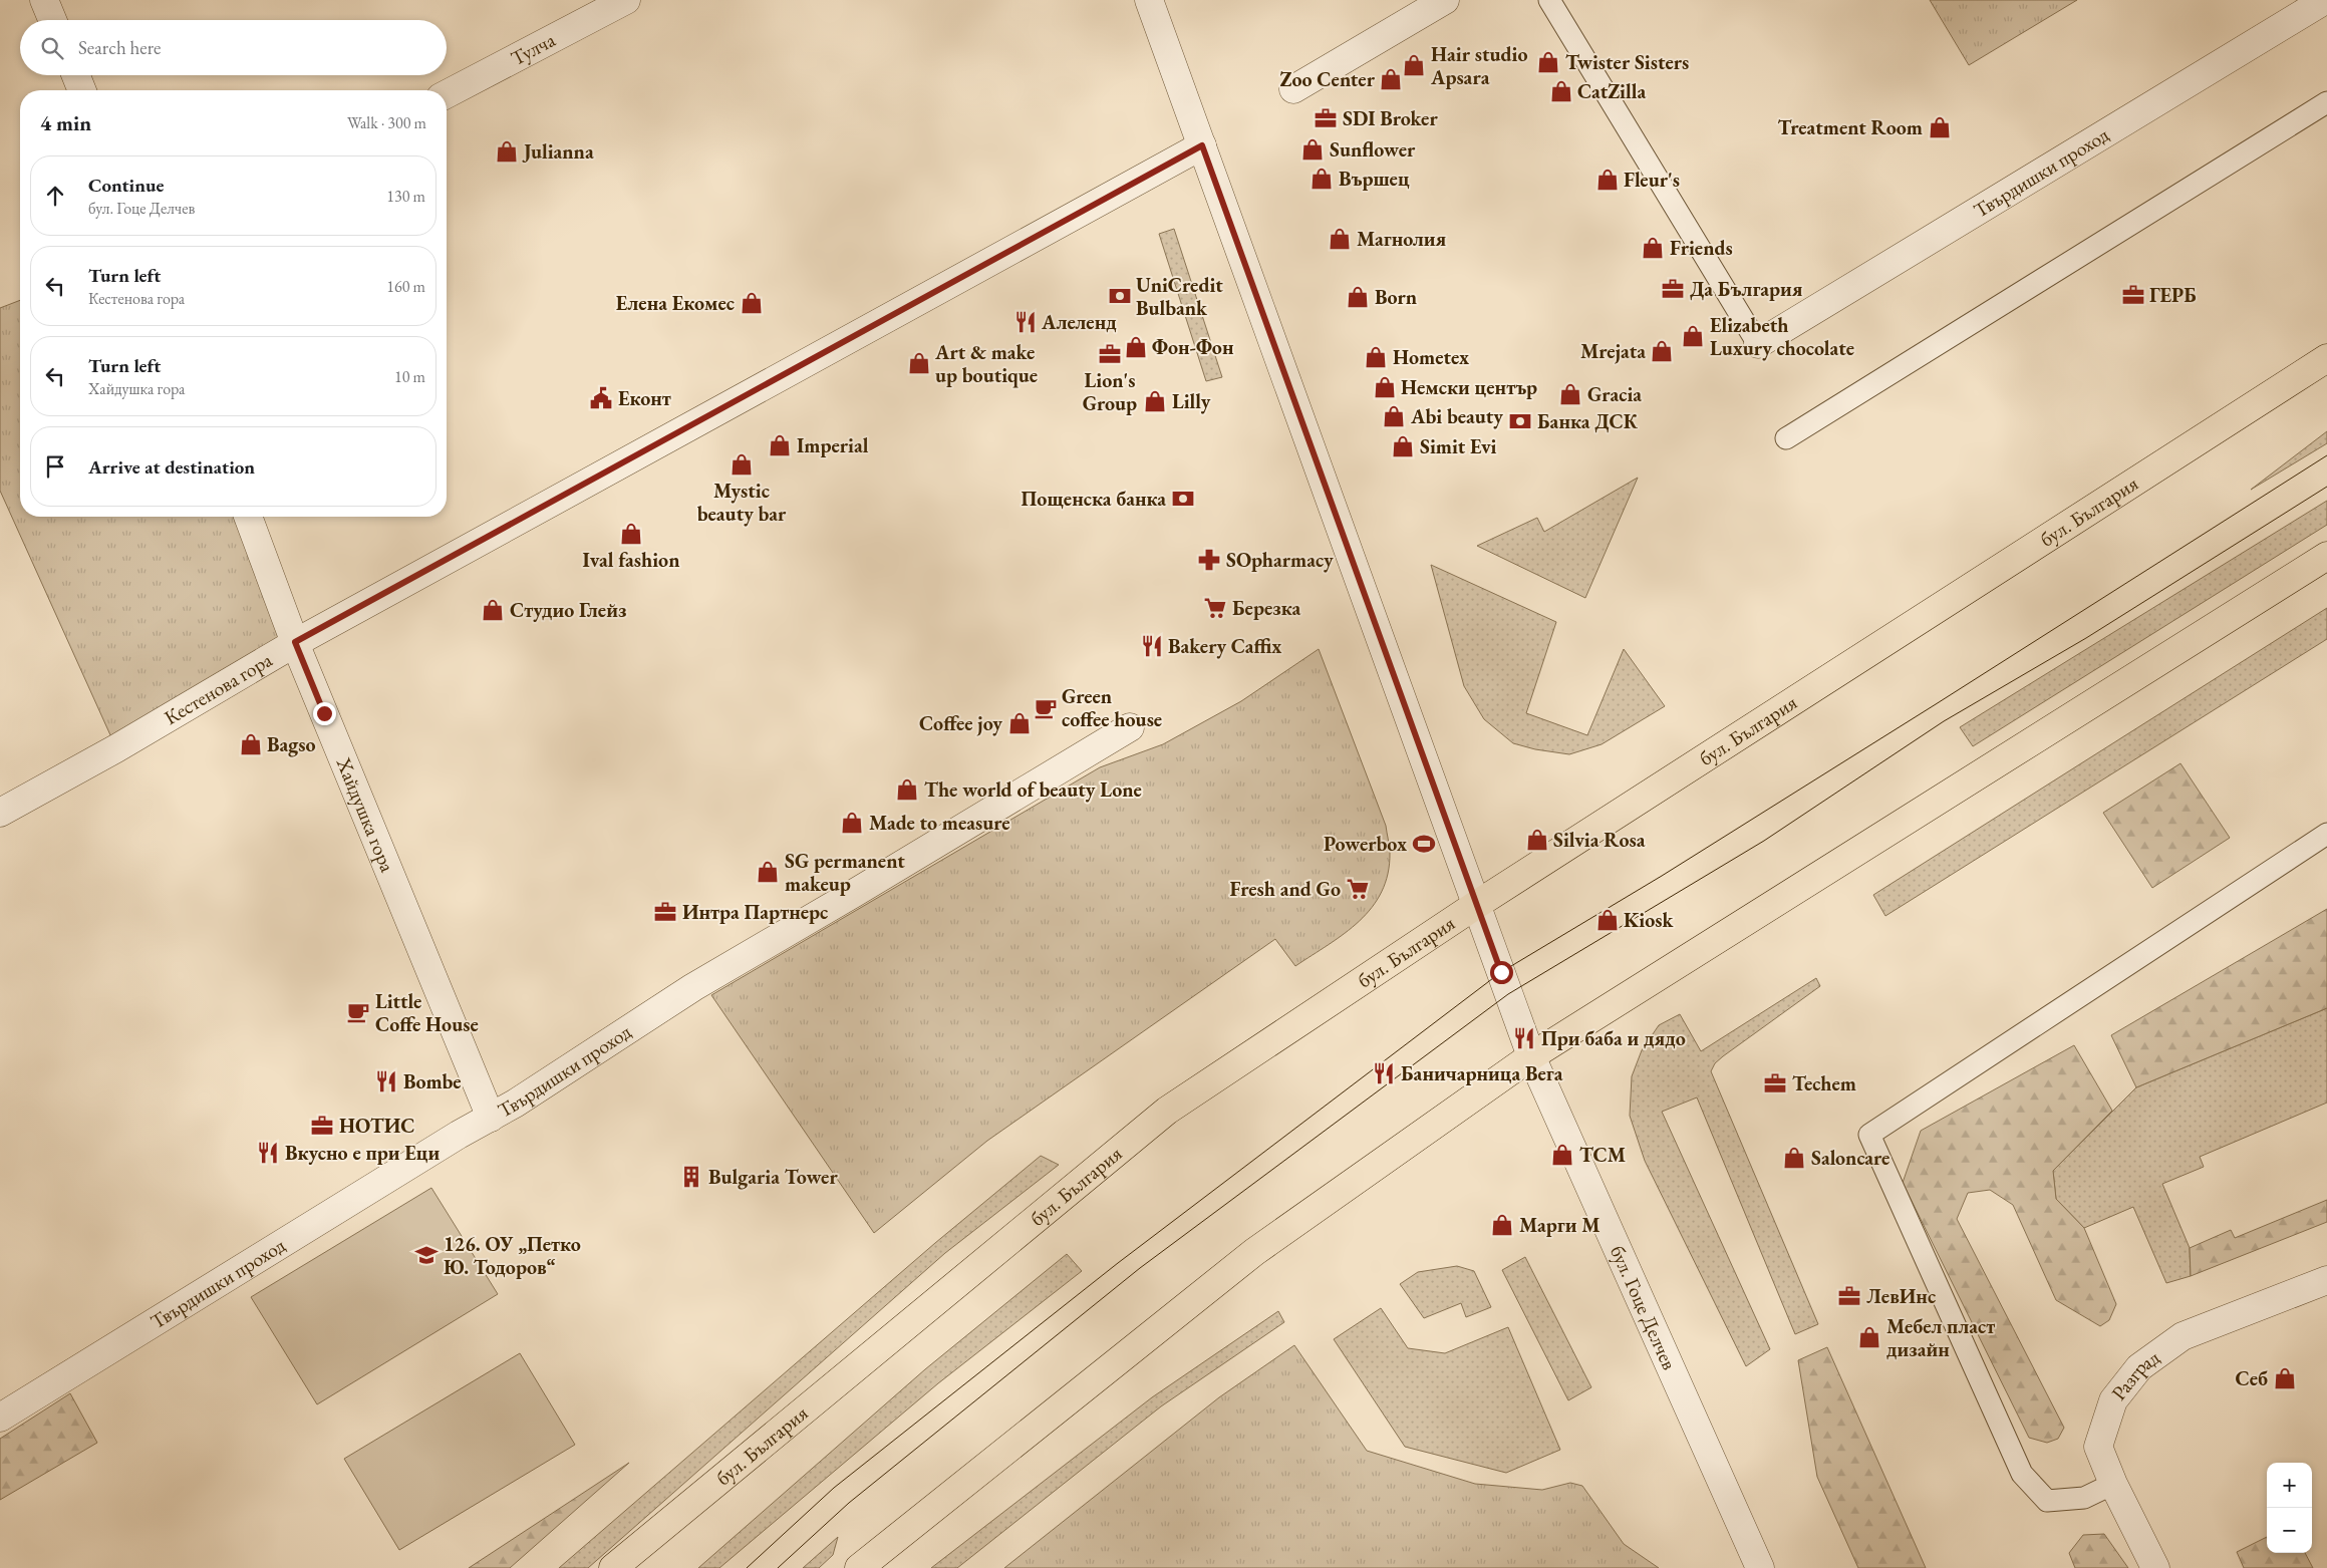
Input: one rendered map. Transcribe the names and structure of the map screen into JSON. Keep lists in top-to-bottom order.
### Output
{
  "streets": {
    "main road": ["бул. България"],
    "street": [
      "Тулча",
      "Твърдишки проход",
      "Кестенова гора",
      "Хайдушка гора",
      "бул. Гоце Делчев",
      "Разград"
    ]
  },
  "crossings": [
    ["Твърдишки проход", "Хайдушка гора"],
    ["бул. България", "бул. Гоце Делчев"],
    ["Кестенова гора", "Хайдушка гора"],
    ["Кестенова гора", "бул. Гоце Делчев"]
  ],
  "places": {
    "shop": [
      "Twister Sisters",
      "Hair studio Apsara",
      "Zoo Center",
      "CatZilla",
      "Treatment Room",
      "Sunflower",
      "Julianna",
      "Вършец",
      "Fleur's",
      "Магнолия",
      "Friends",
      "Born",
      "Елена Екомес",
      "Elizabeth Luxury chocolate",
      "Фон-Фон",
      "Mrejata",
      "Hometex",
      "Art & make up boutique",
      "Немски център",
      "Gracia",
      "Lilly",
      "Abi beauty",
      "Imperial",
      "Simit Evi",
      "Mystic beauty bar",
      "Ival fashion",
      "Студио Глейз",
      "Coffee joy",
      "Bagso",
      "The world of beauty Lone",
      "Made to measure",
      "Silvia Rosa",
      "SG permanent makeup",
      "Kiosk",
      "TCM",
      "Saloncare",
      "Марги М",
      "Мебел пласт дизайн",
      "Себ"
    ],
    "office": [
      "SDI Broker",
      "Да България",
      "ГЕРБ",
      "Lion's Group",
      "Интра Партнерс",
      "Techem",
      "НОТИС",
      "ЛевИнс"
    ],
    "bank": ["UniCredit Bulbank", "Банка ДСК", "Пощенска банка"],
    "restaurant": [
      "Алеленд",
      "Bakery Caffix",
      "При баба и дядо",
      "Баничарница Вега",
      "Bombe",
      "Вкусно е при Еци"
    ],
    "public building": ["Еконт"],
    "pharmacy": ["SOpharmacy"],
    "supermarket": ["Березка", "Fresh and Go"],
    "cafe": ["Green coffee house", "Little Coffe House"],
    "sports": ["Powerbox"],
    "building": ["Bulgaria Tower"],
    "school or university": ["126. ОУ „Петко Ю. Тодоров“"]
  },
  "page": {
    "search": "Search here",
    "heading": ["4 min", "Walk · 300 m"],
    "list": [
      ["Continue", "бул. Гоце Делчев", "130 m"],
      ["Turn left", "Кестенова гора", "160 m"],
      ["Turn left", "Хайдушка гора", "10 m"],
      "Arrive at destination"
    ],
    "map_buttons": ["+", "−"]
  }
}
